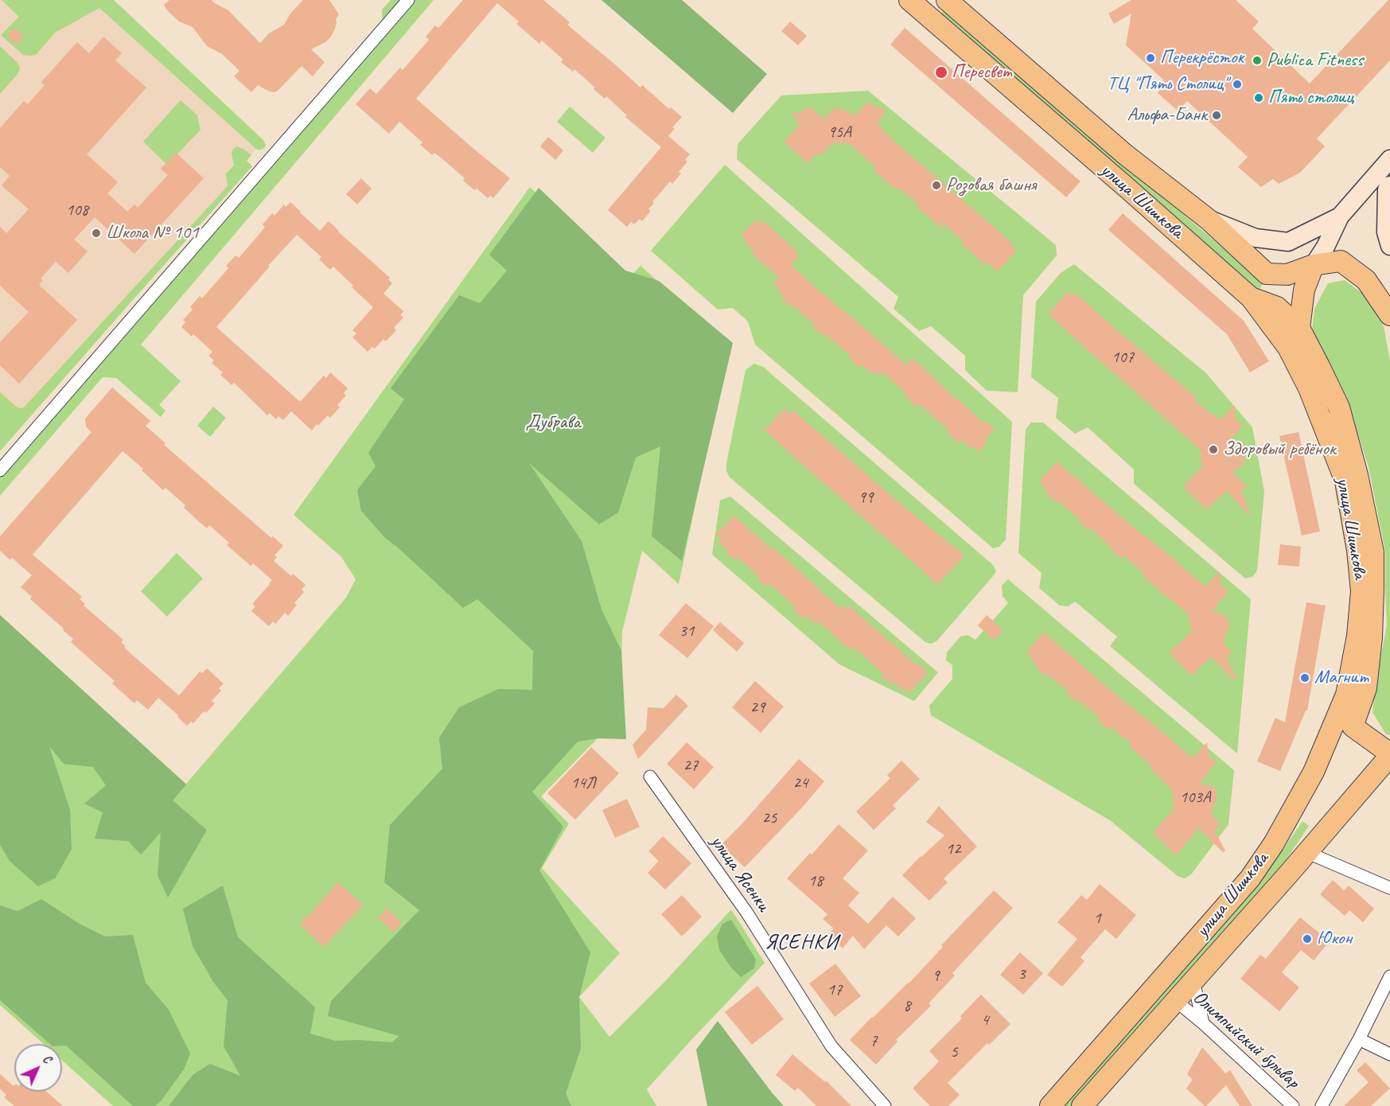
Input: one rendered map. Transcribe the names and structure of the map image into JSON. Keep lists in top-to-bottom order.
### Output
{
  "streets": {
    "main road": ["улица Шишкова"],
    "street": ["улица Ясенки", "Олимпийский бульвар"]
  },
  "crossings": [
    ["улица Шишкова", "Олимпийский бульвар"]
  ],
  "districts": ["ЯСЕНКИ"],
  "parks": ["Дубрава"],
  "places": [
    "Перекрёсток",
    "Publica Fitness",
    "Пересвет",
    "ТЦ \"Пять Столиц\"",
    "Пять столиц",
    "Альфа-Банк",
    "Розовая башня",
    "Школа № 101",
    "Здоровый ребёнок",
    "Магнит",
    "Юкон"
  ],
  "house_numbers": [
    "95А",
    "108",
    "107",
    "99",
    "31",
    "29",
    "27",
    "14Л",
    "24",
    "103А",
    "25",
    "12",
    "18",
    "1",
    "3",
    "9",
    "17",
    "8",
    "4",
    "7",
    "5"
  ],
  "north": "top right"
}
